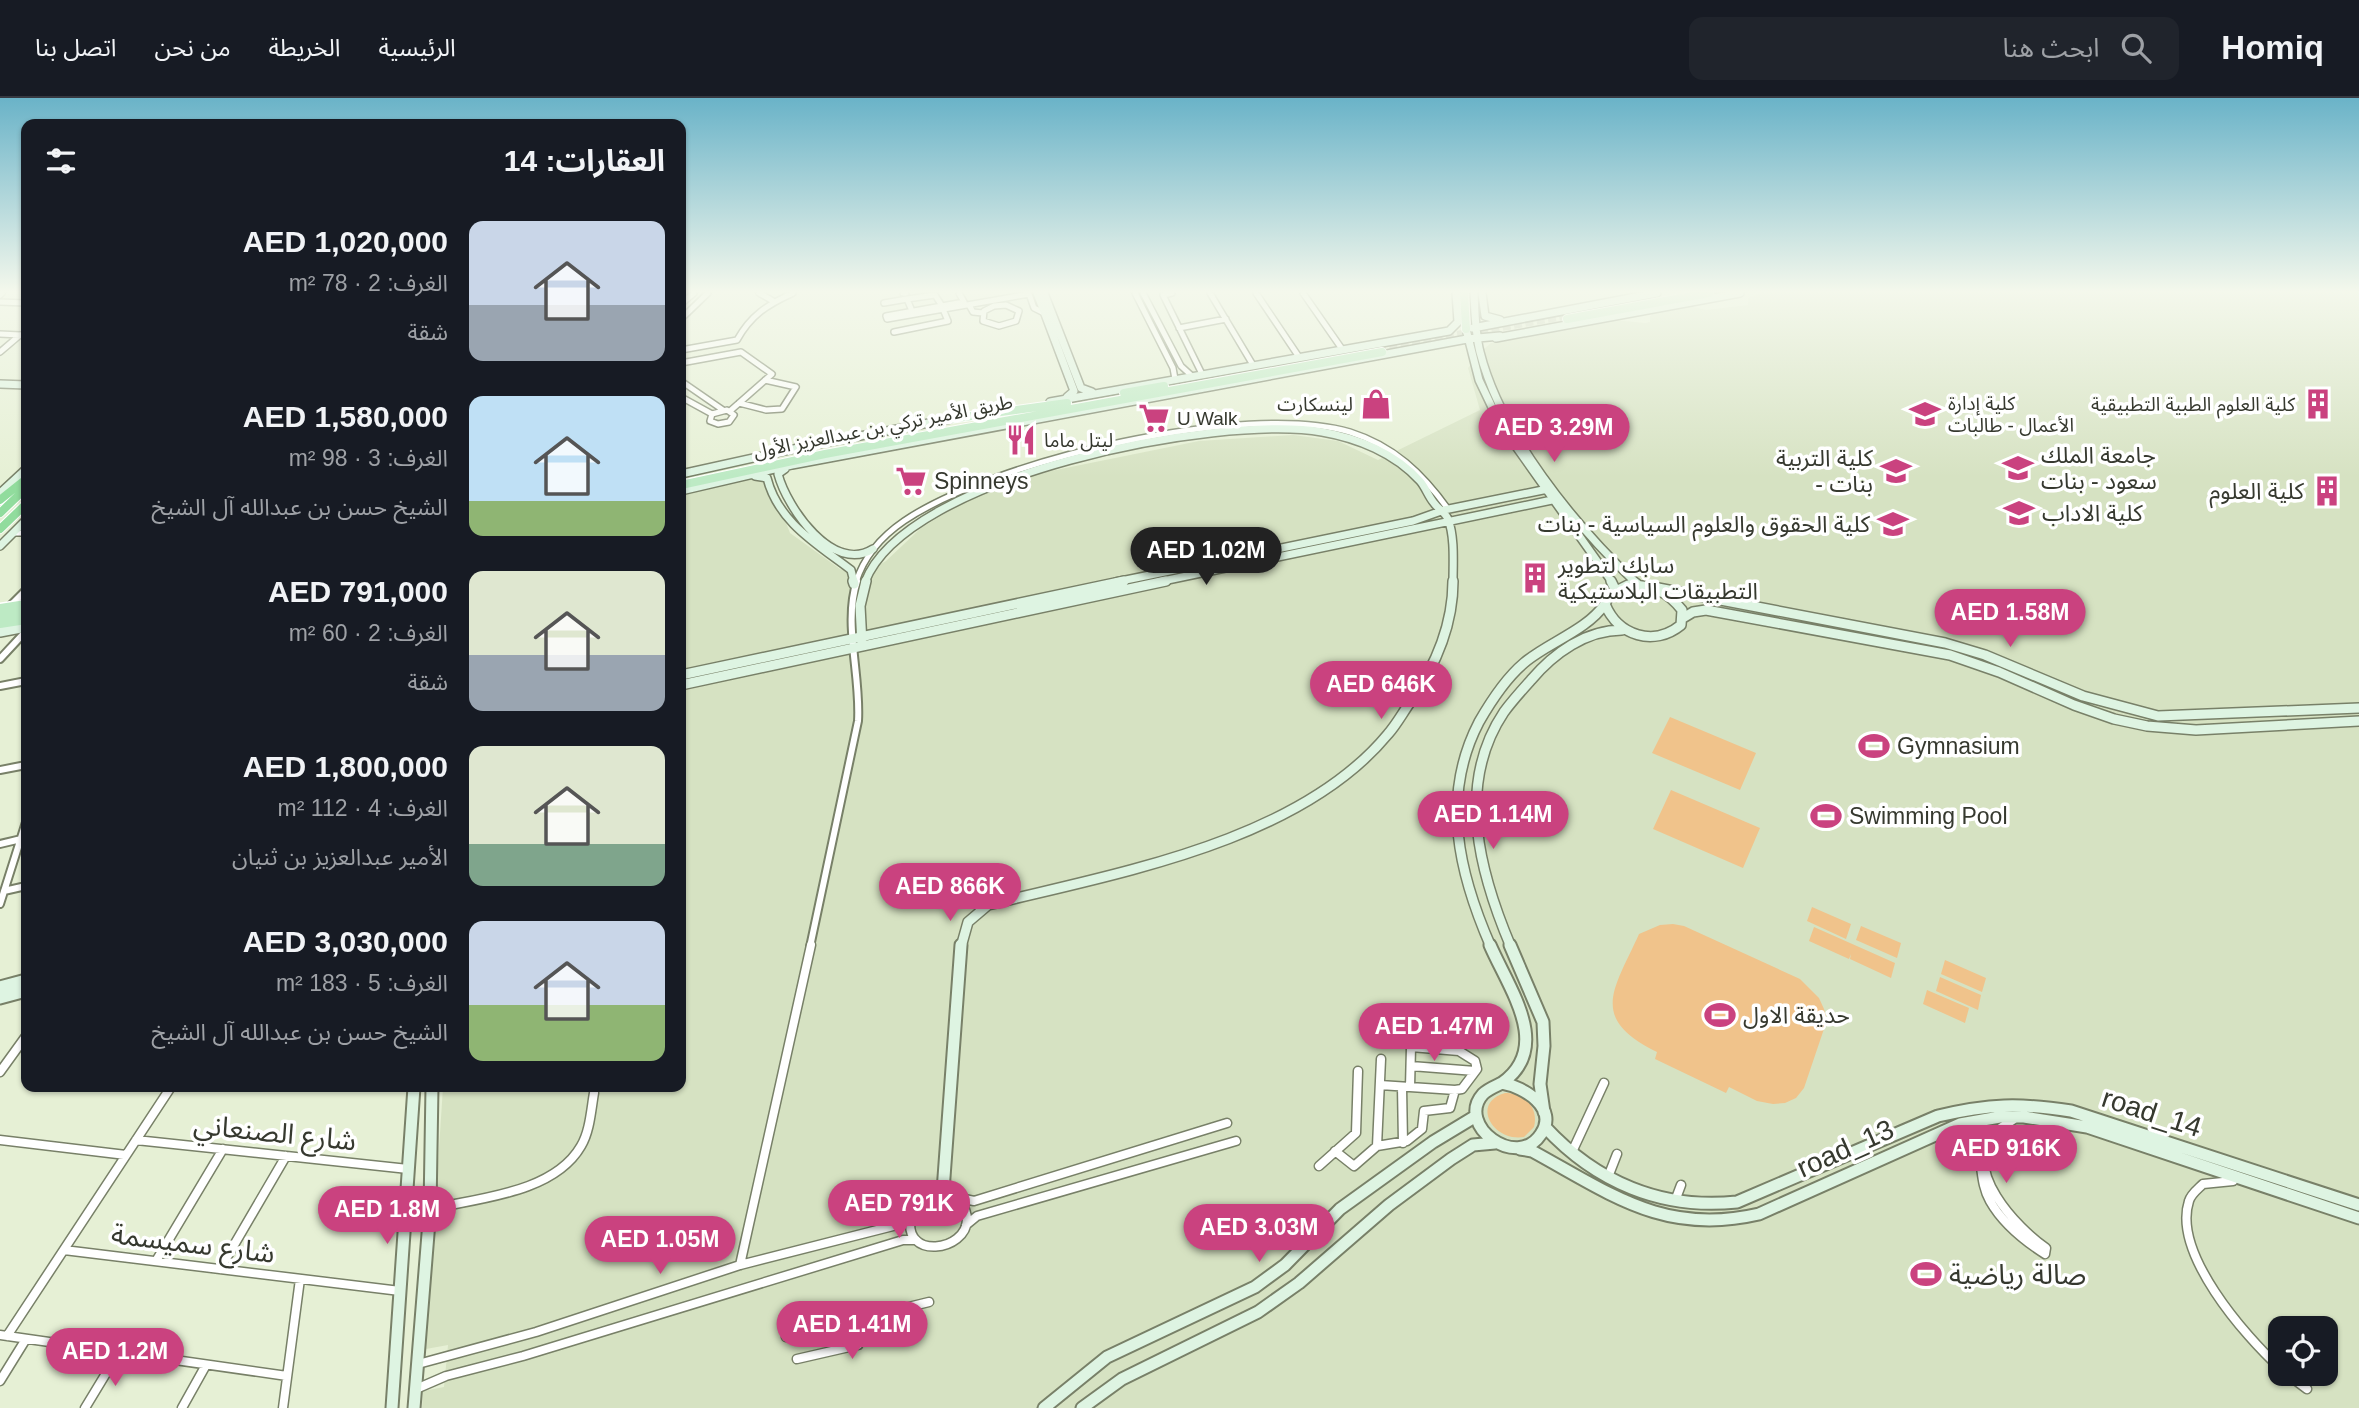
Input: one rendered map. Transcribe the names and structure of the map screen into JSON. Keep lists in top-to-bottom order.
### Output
{
  "streets": {
    "main road": ["طريق الأمير تركي بن عبدالعزيز الأول", "road_14", "road_13"],
    "street": ["شارع الصنعاني", "شارع سميسمة"]
  },
  "crossings": [
    ["road_14", "road_13"]
  ],
  "places": {
    "shop": ["لينسكارت"],
    "building": ["كلية العلوم الطبية التطبيقية", "كلية العلوم", "سابك لتطوير التطبيقات البلاستيكية"],
    "school or university": [
      "كلية إدارة الأعمال - طالبات",
      "جامعة الملك سعود - بنات",
      "كلية التربية - بنات",
      "كلية الاداب",
      "كلية الحقوق والعلوم السياسية - بنات"
    ],
    "supermarket": ["U Walk", "Spinneys"],
    "restaurant": ["ليتل ماما"],
    "sports": [
      "Gymnasium",
      "Swimming Pool",
      "حديقة الاول",
      "صالة رياضية"
    ]
  },
  "page": {
    "header": "Homiq",
    "search": "ابحث هنا",
    "nav": [
      "الرئيسية",
      "الخريطة",
      "من نحن",
      "اتصل بنا"
    ],
    "heading": "العقارات: 14",
    "list": [
      {
        "name": "AED 1,020,000",
        "note": "الغرف: 2 · 78 m² · شقة"
      },
      {
        "name": "AED 1,580,000",
        "note": "الغرف: 3 · 98 m² · الشيخ حسن بن عبدالله آل الشيخ"
      },
      {
        "name": "AED 791,000",
        "note": "الغرف: 2 · 60 m² · شقة"
      },
      {
        "name": "AED 1,800,000",
        "note": "الغرف: 4 · 112 m² · الأمير عبدالعزيز بن ثنيان"
      },
      {
        "name": "AED 3,030,000",
        "note": "الغرف: 5 · 183 m² · الشيخ حسن بن عبدالله آل الشيخ"
      }
    ],
    "price": [
      "AED 3.29M",
      "AED 1.02M",
      "AED 1.58M",
      "AED 646K",
      "AED 1.14M",
      "AED 866K",
      "AED 1.47M",
      "AED 916K",
      "AED 791K",
      "AED 1.8M",
      "AED 3.03M",
      "AED 1.05M",
      "AED 1.41M",
      "AED 1.2M"
    ]
  }
}
